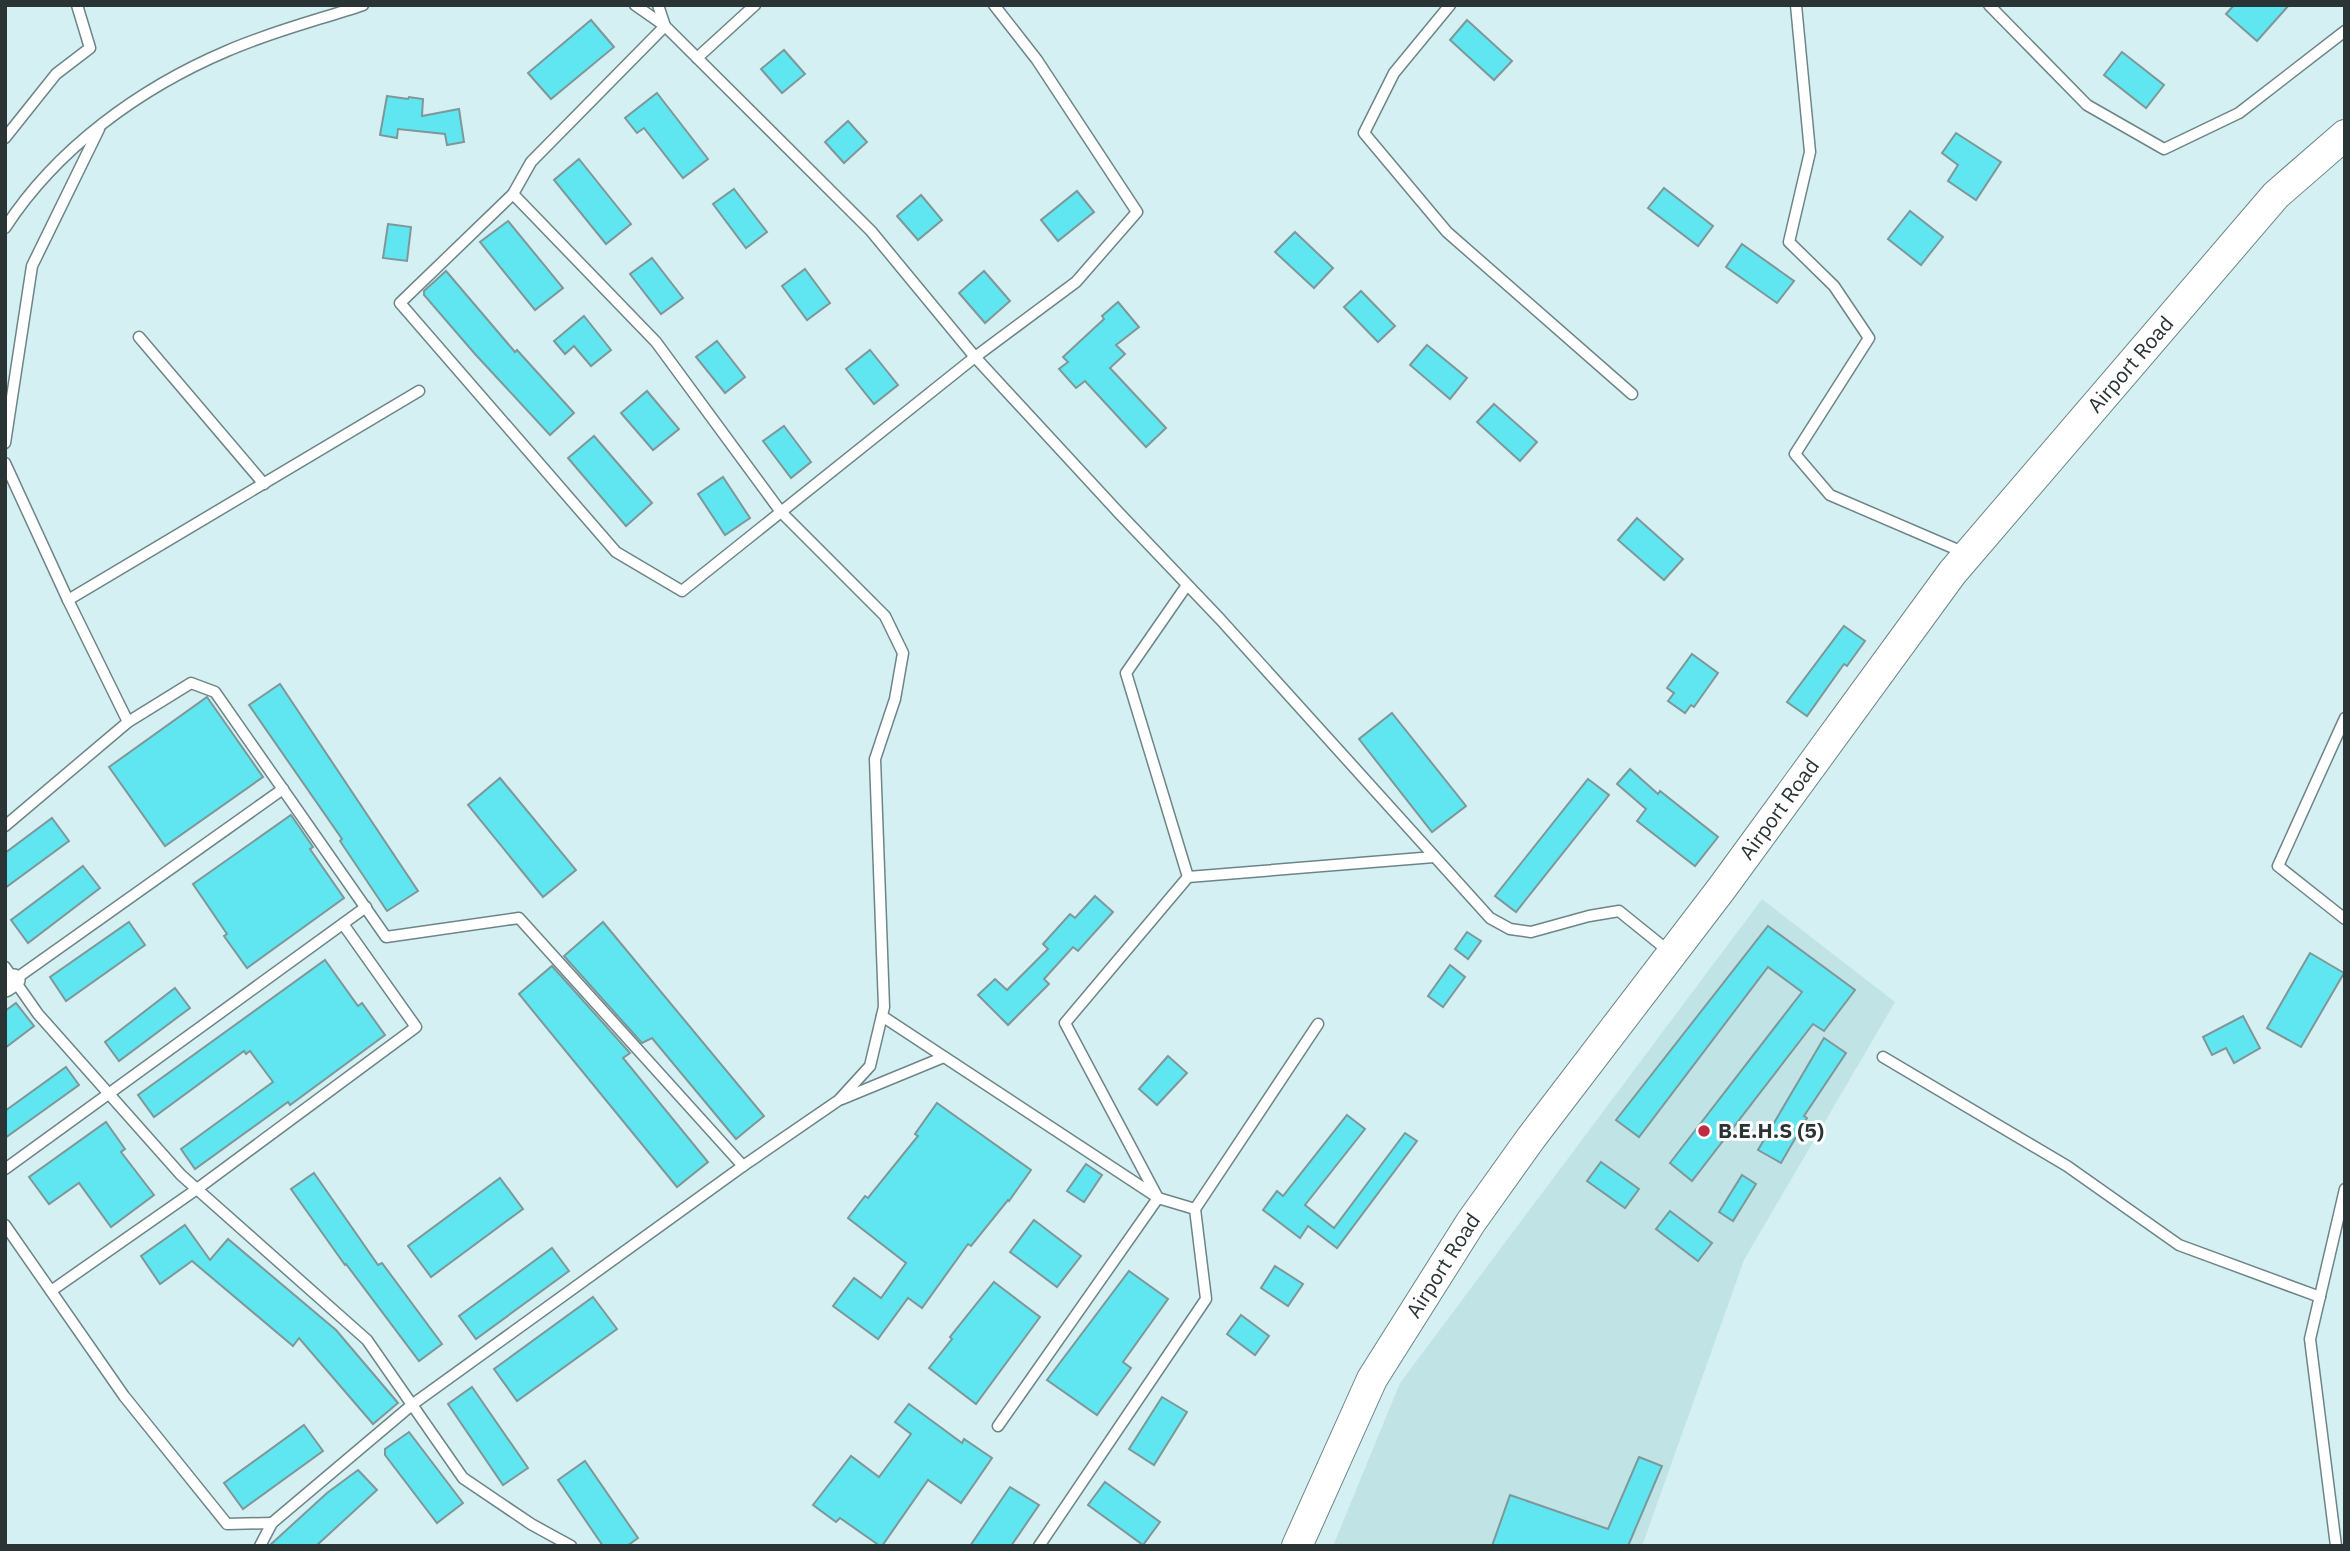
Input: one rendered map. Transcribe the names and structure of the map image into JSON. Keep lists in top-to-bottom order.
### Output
{
  "streets": {
    "main road": ["Airport Road"]
  },
  "places": ["B.E.H.S (5)"]
}
